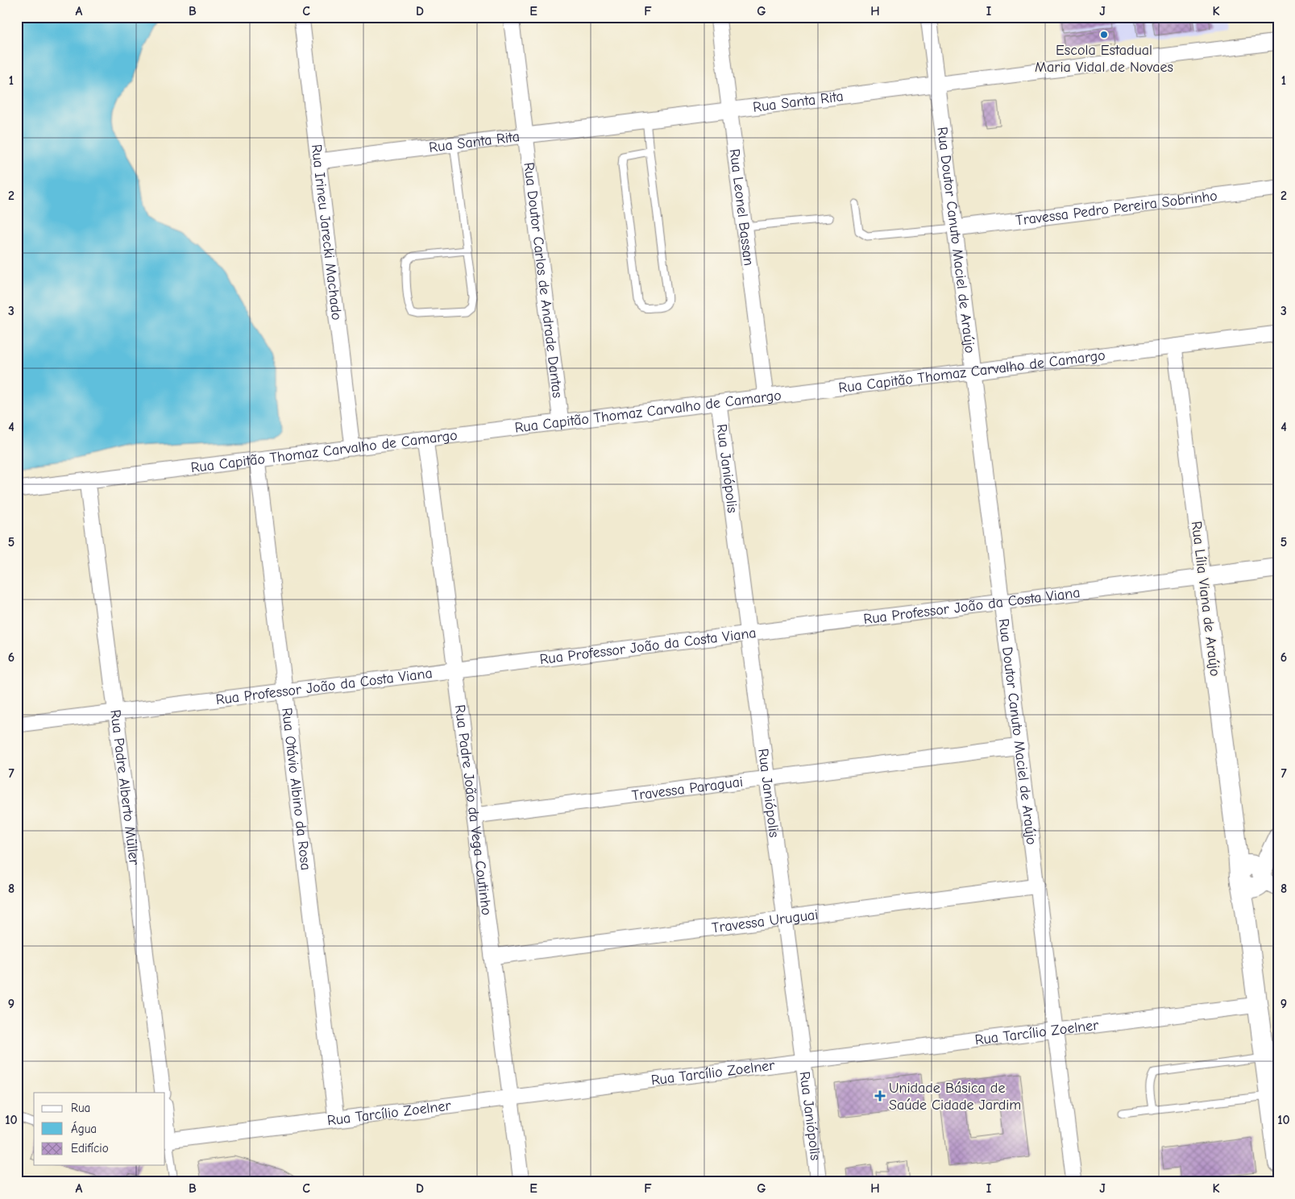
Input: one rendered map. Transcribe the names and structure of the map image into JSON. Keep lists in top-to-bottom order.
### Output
{
  "streets": {
    "street": [
      "Rua Santa Rita",
      "Rua Leonel Bassan",
      "Travessa Pedro Pereira Sobrinho",
      "Rua Irineu Jarecki Machado",
      "Rua Doutor Canuto Maciel de Araújo",
      "Rua Doutor Carlos de Andrade Dantas",
      "Rua Capitão Thomaz Carvalho de Camargo",
      "Rua Janiópolis",
      "Rua Lília Viana de Araújo",
      "Rua Professor João da Costa Viana",
      "Rua Padre Alberto Müller",
      "Travessa Paraguai",
      "Rua Otávio Albino da Rosa",
      "Rua Padre João da Vega Coutinho",
      "Travessa Uruguai",
      "Rua Tarcílio Zoelner"
    ]
  },
  "crossings": [
    ["Rua Santa Rita", "Rua Leonel Bassan"],
    ["Rua Santa Rita", "Rua Irineu Jarecki Machado"],
    ["Rua Santa Rita", "Rua Doutor Canuto Maciel de Araújo"],
    ["Rua Santa Rita", "Rua Doutor Carlos de Andrade Dantas"],
    ["Rua Leonel Bassan", "Rua Capitão Thomaz Carvalho de Camargo"],
    ["Travessa Pedro Pereira Sobrinho", "Rua Doutor Canuto Maciel de Araújo"],
    ["Rua Irineu Jarecki Machado", "Rua Capitão Thomaz Carvalho de Camargo"],
    ["Rua Doutor Canuto Maciel de Araújo", "Rua Capitão Thomaz Carvalho de Camargo"],
    ["Rua Doutor Canuto Maciel de Araújo", "Rua Professor João da Costa Viana"],
    ["Rua Doutor Canuto Maciel de Araújo", "Travessa Paraguai"],
    ["Rua Doutor Canuto Maciel de Araújo", "Travessa Uruguai"],
    ["Rua Doutor Canuto Maciel de Araújo", "Rua Tarcílio Zoelner"],
    ["Rua Doutor Carlos de Andrade Dantas", "Rua Capitão Thomaz Carvalho de Camargo"],
    ["Rua Capitão Thomaz Carvalho de Camargo", "Rua Janiópolis"],
    ["Rua Capitão Thomaz Carvalho de Camargo", "Rua Lília Viana de Araújo"],
    ["Rua Capitão Thomaz Carvalho de Camargo", "Rua Padre Alberto Müller"],
    ["Rua Capitão Thomaz Carvalho de Camargo", "Rua Otávio Albino da Rosa"],
    ["Rua Capitão Thomaz Carvalho de Camargo", "Rua Padre João da Vega Coutinho"],
    ["Rua Janiópolis", "Rua Professor João da Costa Viana"],
    ["Rua Janiópolis", "Travessa Paraguai"],
    ["Rua Janiópolis", "Travessa Uruguai"],
    ["Rua Janiópolis", "Rua Tarcílio Zoelner"],
    ["Rua Lília Viana de Araújo", "Rua Professor João da Costa Viana"],
    ["Rua Lília Viana de Araújo", "Rua Tarcílio Zoelner"],
    ["Rua Professor João da Costa Viana", "Rua Padre Alberto Müller"],
    ["Rua Professor João da Costa Viana", "Rua Otávio Albino da Rosa"],
    ["Rua Professor João da Costa Viana", "Rua Padre João da Vega Coutinho"],
    ["Travessa Paraguai", "Rua Padre João da Vega Coutinho"],
    ["Rua Otávio Albino da Rosa", "Rua Tarcílio Zoelner"],
    ["Rua Padre João da Vega Coutinho", "Travessa Uruguai"],
    ["Rua Padre João da Vega Coutinho", "Rua Tarcílio Zoelner"]
  ],
  "places": {
    "other": ["Escola Estadual Maria Vidal de Novaes"],
    "health": ["Unidade Básica de Saúde Cidade Jardim"]
  },
  "legend": ["Rua", "Água", "Edifício"],
  "grid": {
    "columns": [
      "A",
      "B",
      "C",
      "D",
      "E",
      "F",
      "G",
      "H",
      "I",
      "J",
      "K"
    ],
    "rows": [
      "1",
      "2",
      "3",
      "4",
      "5",
      "6",
      "7",
      "8",
      "9",
      "10"
    ]
  }
}
